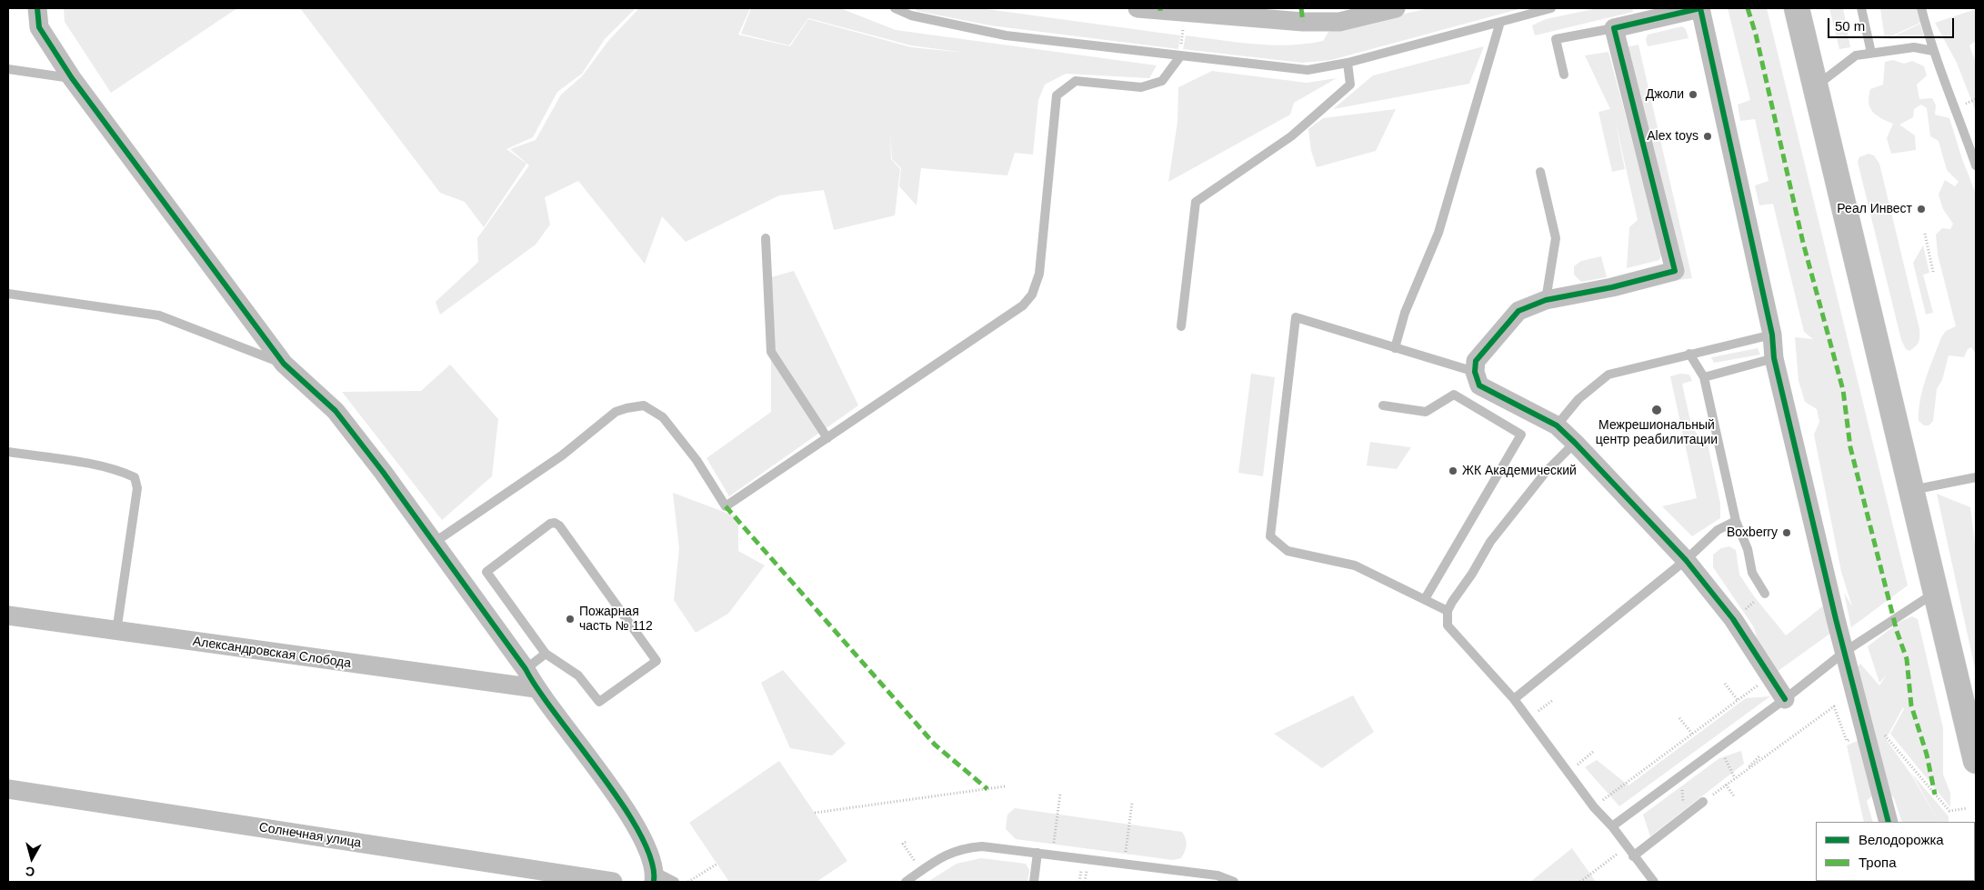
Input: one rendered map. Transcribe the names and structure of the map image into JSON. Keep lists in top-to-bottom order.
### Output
{
  "streets": {
    "street": ["Александровская Слобода", "Солнечная улица"]
  },
  "places": [
    "Джоли",
    "Alex toys",
    "Реал Инвест",
    "Межрешиональный центр реабилитации",
    "ЖК Академический",
    "Boxberry",
    "Пожарная часть № 112"
  ],
  "legend": ["Велодорожка", "Тропа"],
  "scale_bar": "50 m",
  "north": "bottom"
}
